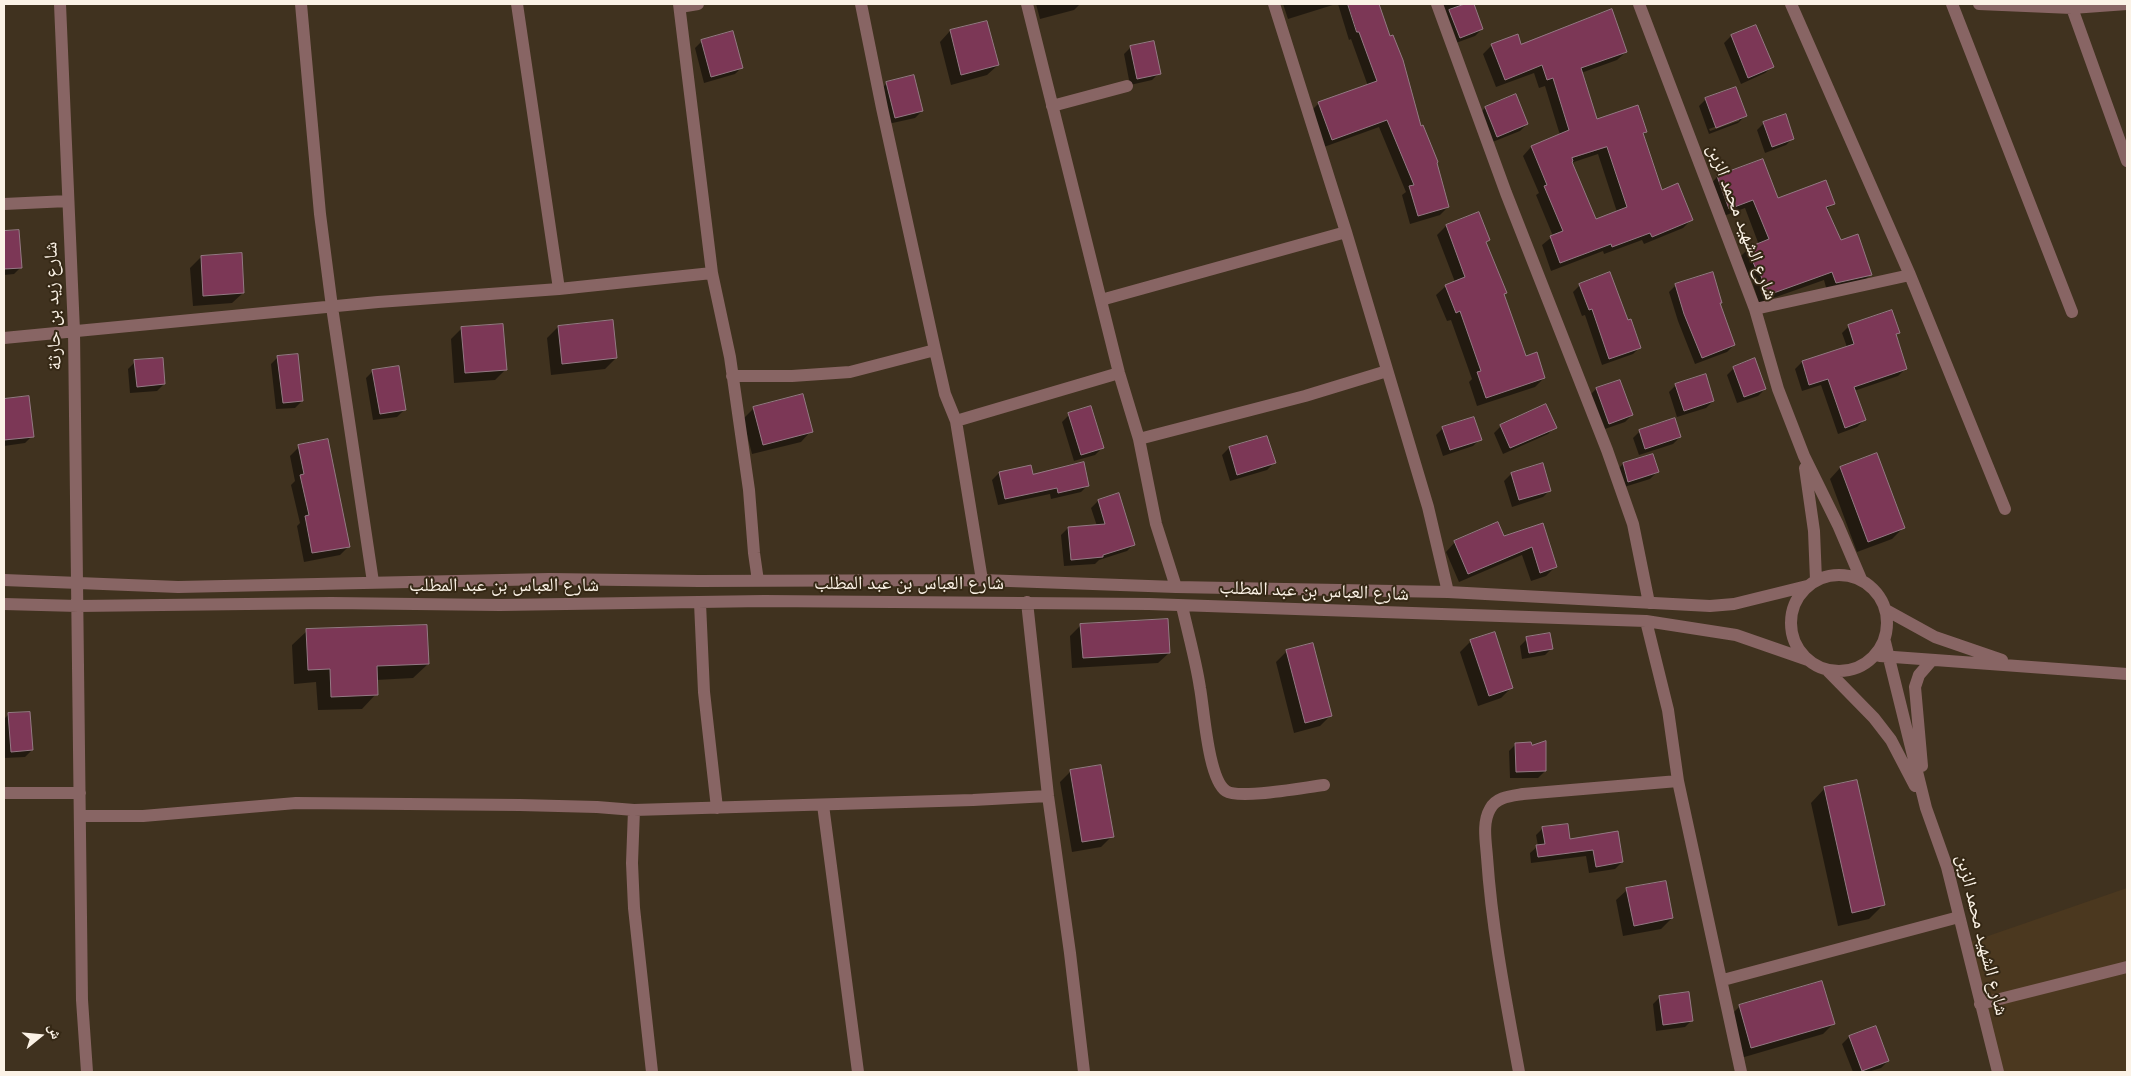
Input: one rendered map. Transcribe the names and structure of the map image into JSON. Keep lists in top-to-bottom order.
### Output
{
  "streets": {
    "street": ["شارع الشهيد محمد الزبن", "شارع زيد بن حارثة", "شارع العباس بن عبد المطلب"]
  },
  "crossings": [
    ["شارع الشهيد محمد الزبن", "شارع العباس بن عبد المطلب"],
    ["شارع زيد بن حارثة", "شارع العباس بن عبد المطلب"]
  ],
  "north": "right"
}
